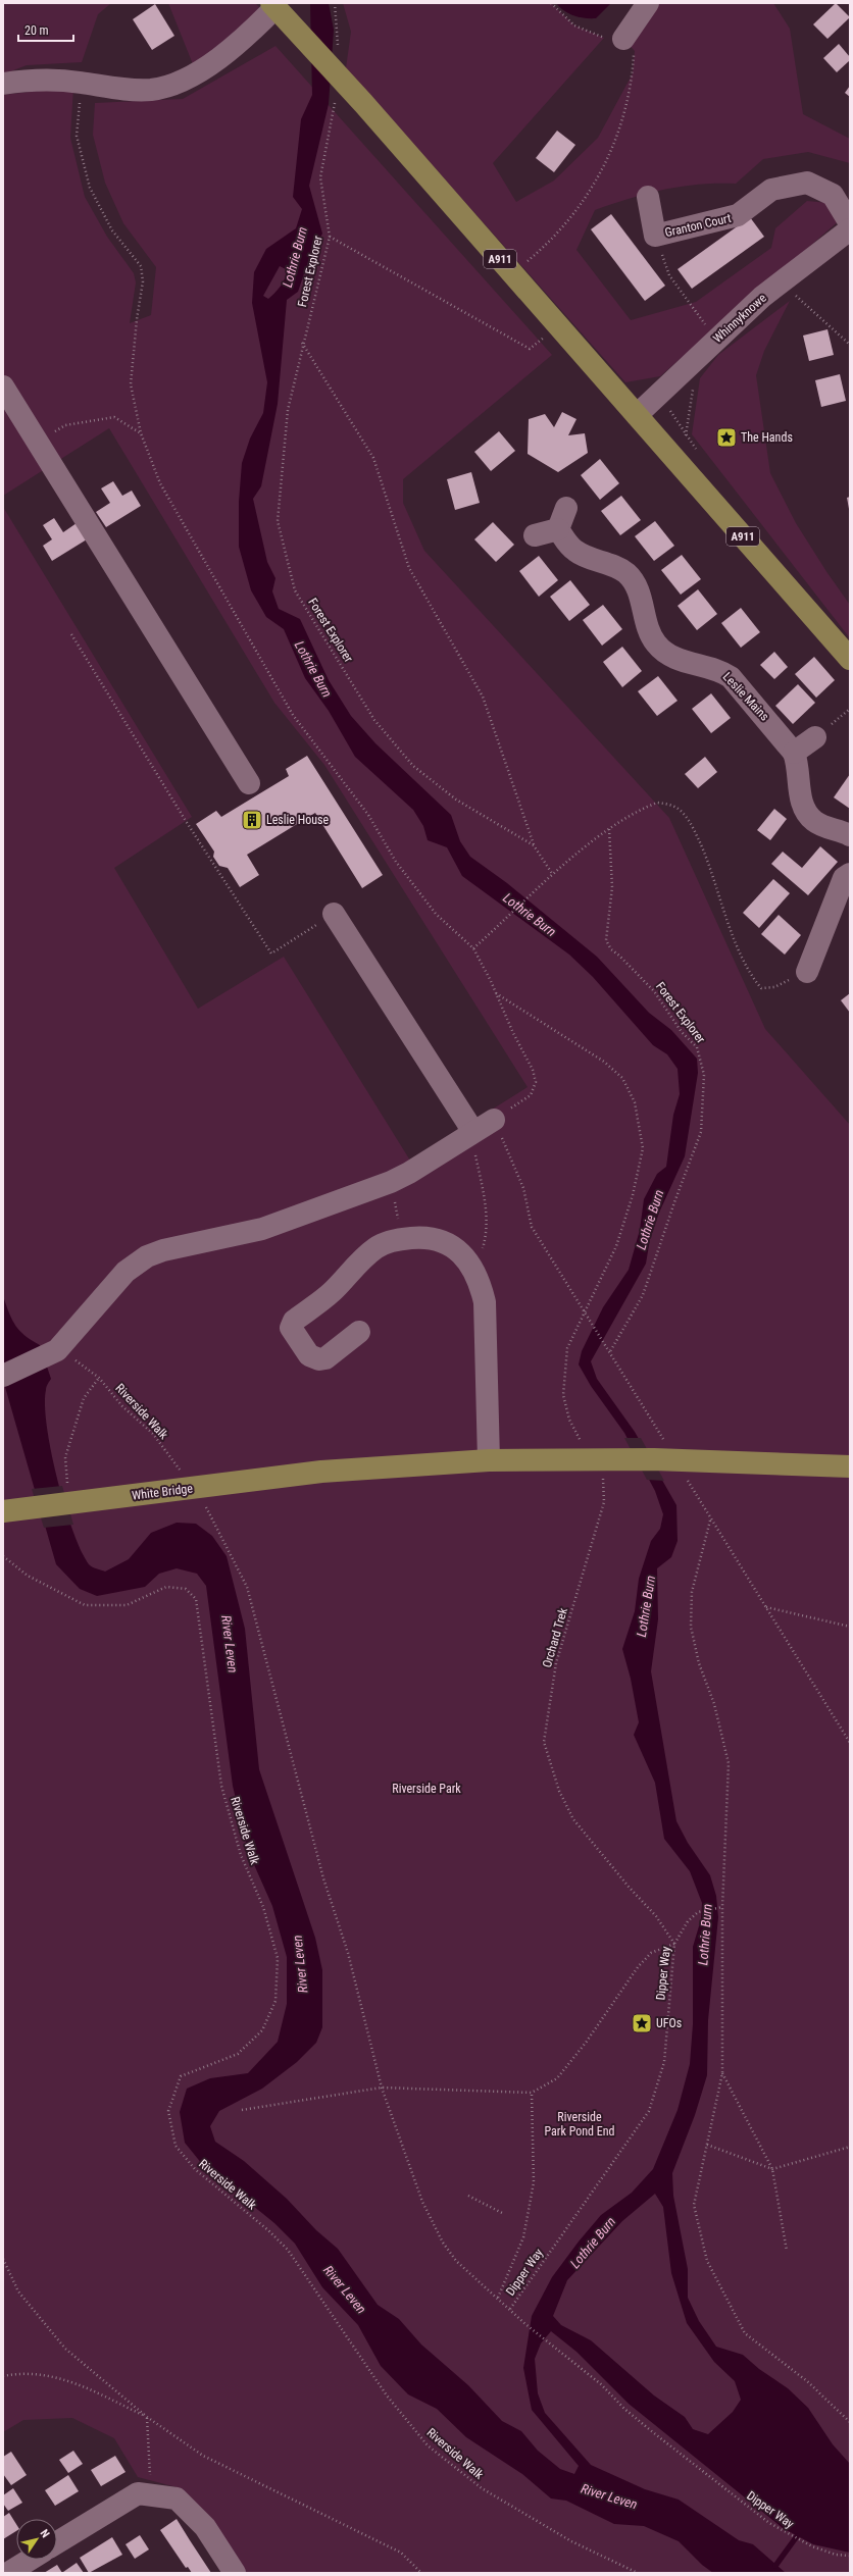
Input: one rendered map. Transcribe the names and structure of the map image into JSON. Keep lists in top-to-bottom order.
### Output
{
  "streets": {
    "main road": ["A911", "White Bridge"],
    "street": ["Granton Court", "Whinnyknowe", "Leslie Mains"],
    "path": [
      "Forest Explorer",
      "Riverside Walk",
      "Orchard Trek",
      "Dipper Way"
    ]
  },
  "crossings": [
    ["A911", "Whinnyknowe"],
    ["Orchard Trek", "Dipper Way"]
  ],
  "water": ["Lothrie Burn", "River Leven"],
  "parks": ["Riverside Park", "Riverside Park Pond End"],
  "places": {
    "place": ["The Hands", "UFOs"],
    "building": ["Leslie House"]
  },
  "scale_bar": "20 m",
  "north": "top right"
}
